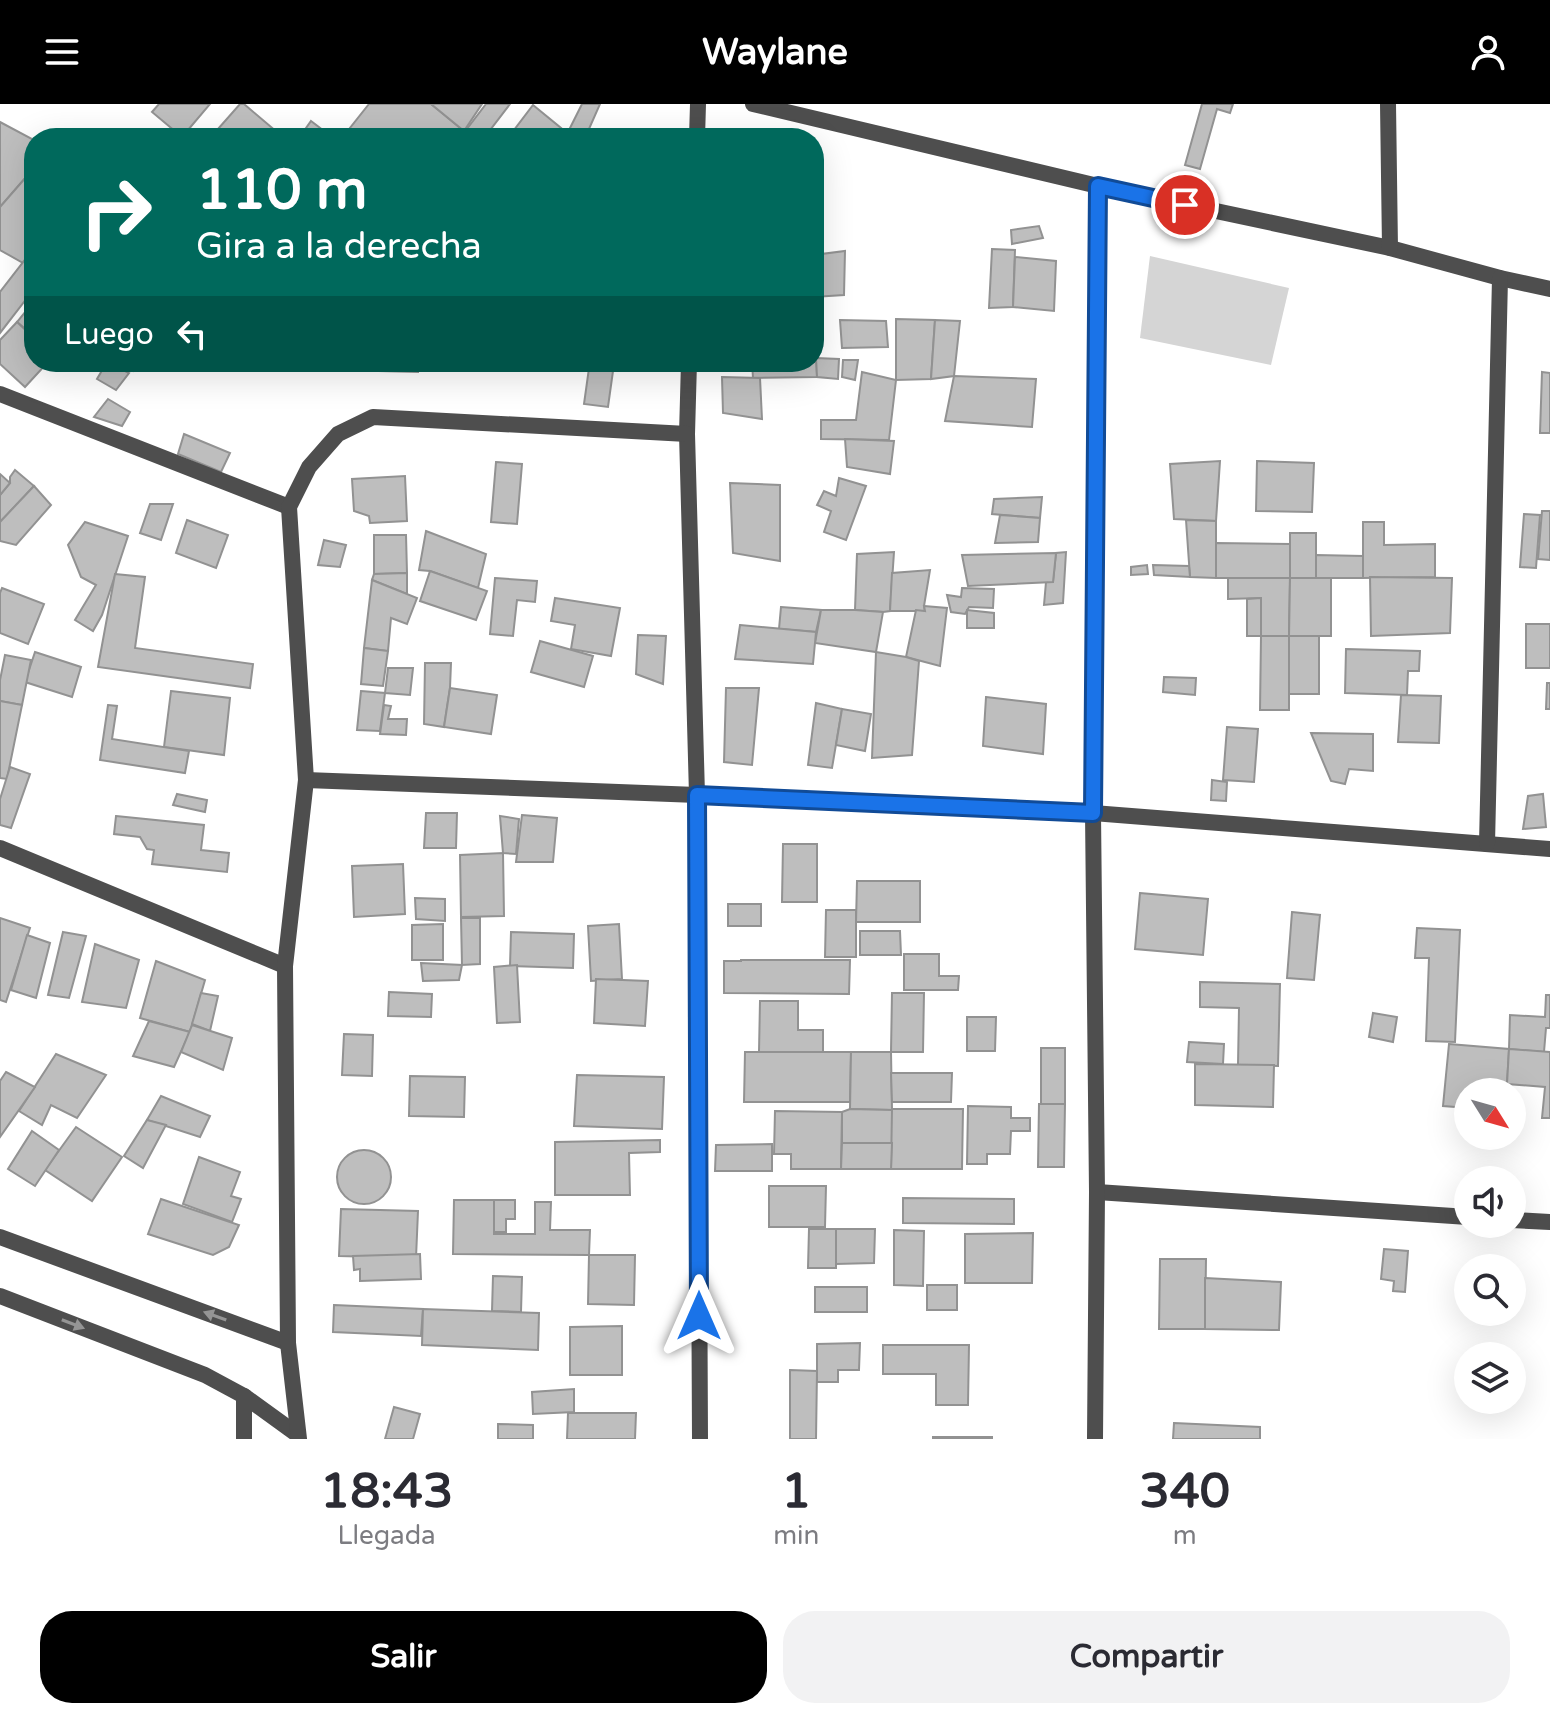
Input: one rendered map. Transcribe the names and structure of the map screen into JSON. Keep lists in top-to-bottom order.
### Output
{
  "north": "bottom right",
  "page": {
    "header": "Waylane",
    "turn": ["110 m", "Gira a la derecha"],
    "then": "Luego",
    "eta": [
      "18:43",
      "Llegada",
      "1",
      "min",
      "340",
      "m"
    ],
    "buttons": ["Salir", "Compartir"]
  }
}
